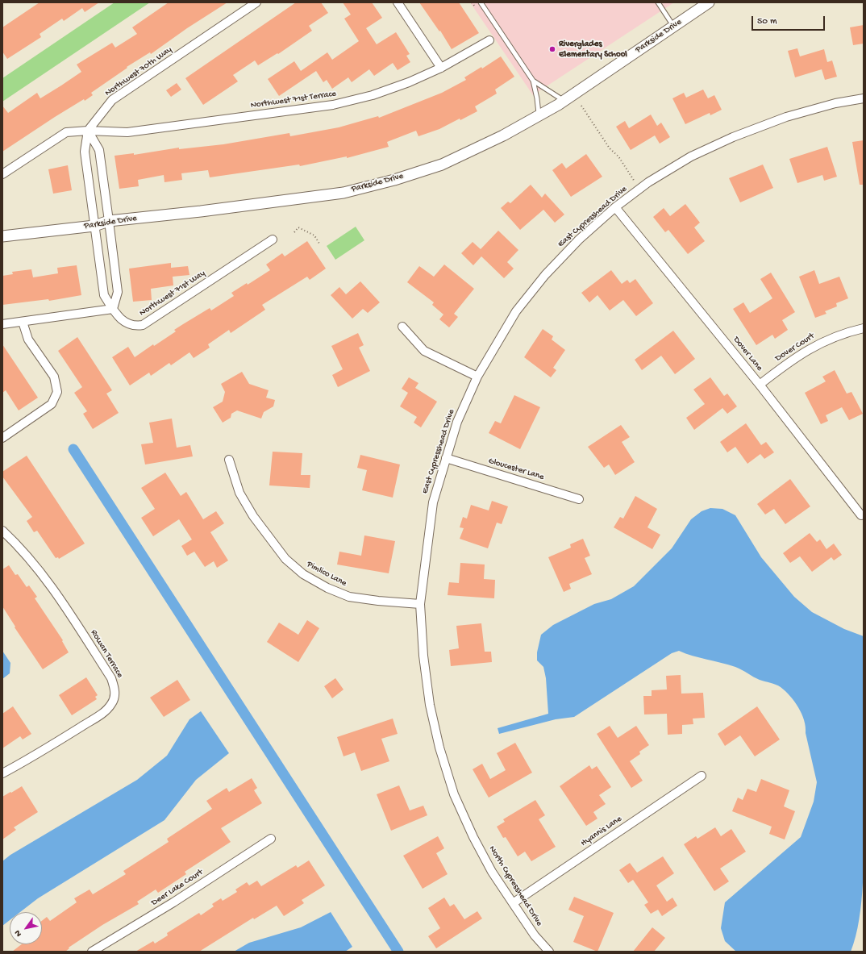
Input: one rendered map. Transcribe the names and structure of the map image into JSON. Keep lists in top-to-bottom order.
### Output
{
  "streets": {
    "street": [
      "Parkside Drive",
      "Northwest 70th Way",
      "Northwest 71st Terrace",
      "East Cypresshead Drive",
      "Northwest 71st Way",
      "Dover Court",
      "Dover Lane",
      "Gloucester Lane",
      "Pimlico Lane",
      "Rowan Terrace",
      "Hyannis Lane",
      "North Cypresshead Drive",
      "Deer Lake Court"
    ]
  },
  "crossings": [
    ["Parkside Drive", "Northwest 71st Way"],
    ["Northwest 70th Way", "Northwest 71st Terrace"],
    ["Northwest 70th Way", "Northwest 71st Way"],
    ["Northwest 71st Terrace", "Northwest 71st Way"],
    ["East Cypresshead Drive", "Dover Lane"],
    ["East Cypresshead Drive", "Gloucester Lane"],
    ["East Cypresshead Drive", "Pimlico Lane"],
    ["East Cypresshead Drive", "North Cypresshead Drive"],
    ["Dover Court", "Dover Lane"],
    ["Pimlico Lane", "North Cypresshead Drive"],
    ["Hyannis Lane", "North Cypresshead Drive"]
  ],
  "places": ["Riverglades Elementary School"],
  "scale_bar": "50 m",
  "north": "bottom left"
}
